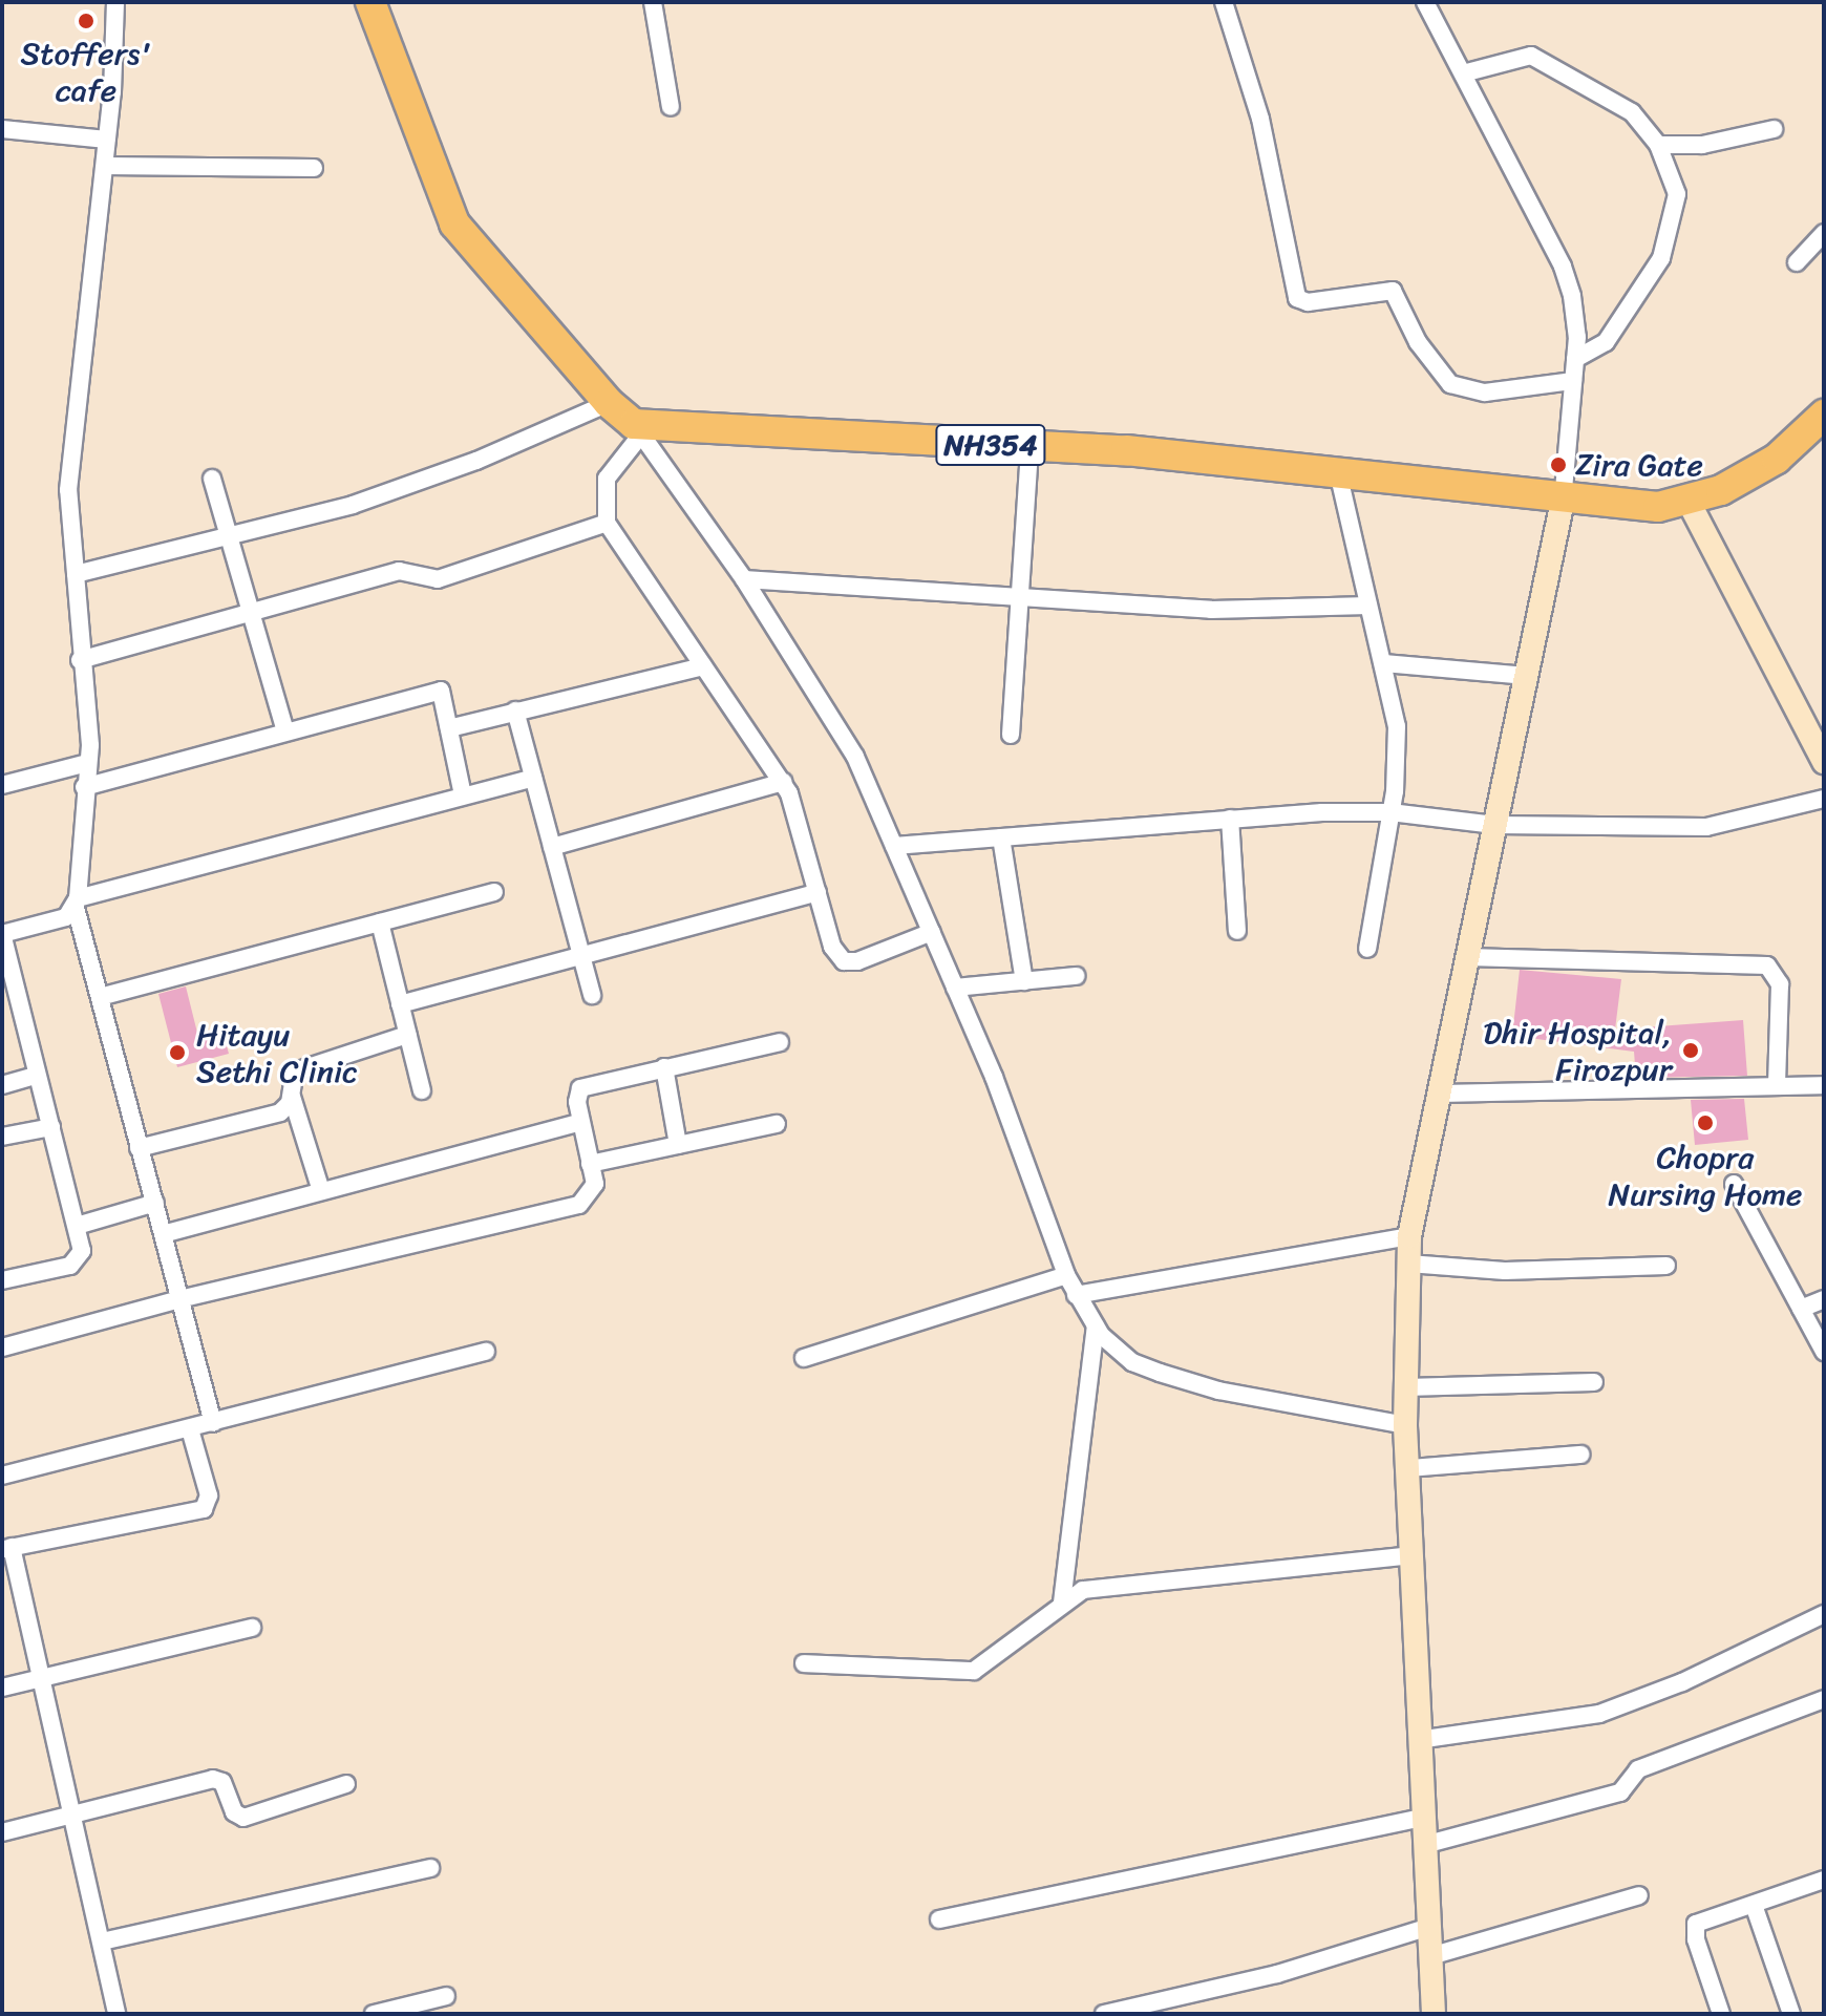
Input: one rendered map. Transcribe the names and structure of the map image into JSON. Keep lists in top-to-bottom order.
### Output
{
  "streets": {
    "highway": ["NH354"]
  },
  "places": [
    "Stoffers' cafe",
    "Zira Gate",
    "Dhir Hospital, Firozpur",
    "Hitayu Sethi Clinic",
    "Chopra Nursing Home"
  ]
}
